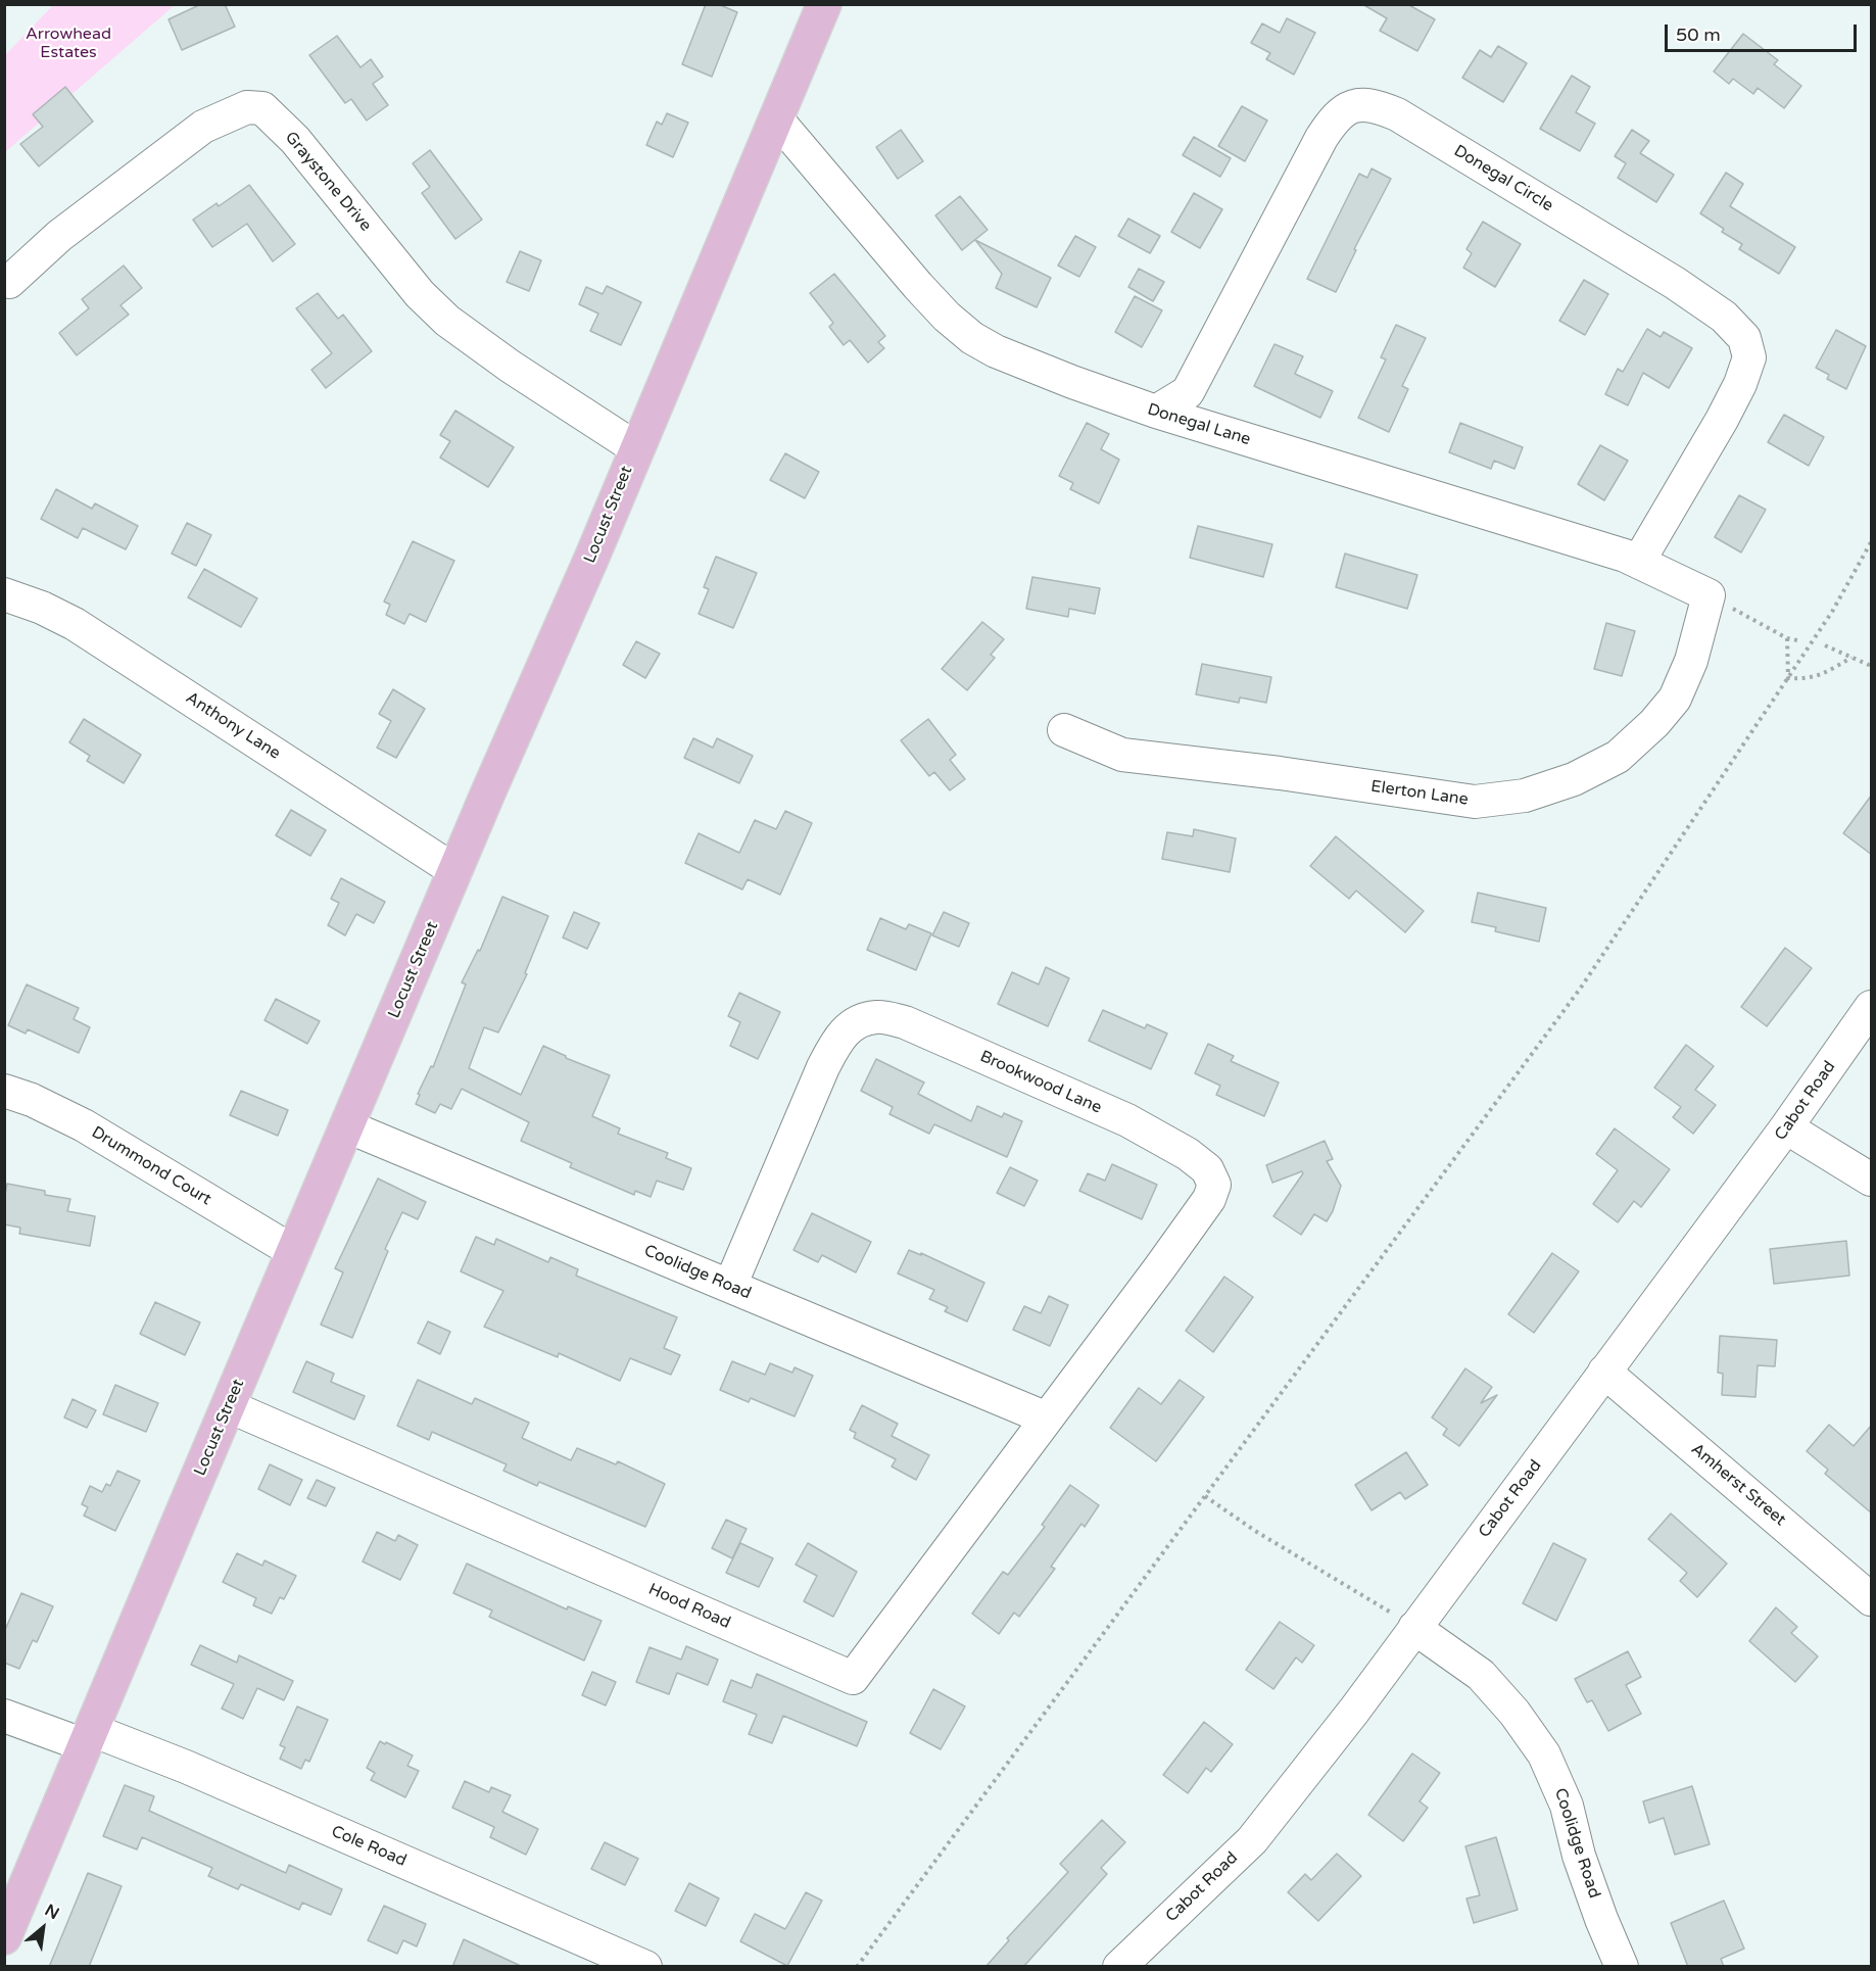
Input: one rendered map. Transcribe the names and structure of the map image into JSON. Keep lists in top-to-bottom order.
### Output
{
  "streets": {
    "main road": ["Locust Street"],
    "street": [
      "Donegal Circle",
      "Graystone Drive",
      "Donegal Lane",
      "Anthony Lane",
      "Elerton Lane",
      "Brookwood Lane",
      "Cabot Road",
      "Drummond Court",
      "Coolidge Road",
      "Amherst Street",
      "Hood Road",
      "Cole Road"
    ]
  },
  "crossings": [
    ["Donegal Circle", "Donegal Lane"],
    ["Graystone Drive", "Locust Street"],
    ["Donegal Lane", "Locust Street"],
    ["Donegal Lane", "Elerton Lane"],
    ["Locust Street", "Anthony Lane"],
    ["Locust Street", "Drummond Court"],
    ["Locust Street", "Coolidge Road"],
    ["Locust Street", "Hood Road"],
    ["Locust Street", "Cole Road"],
    ["Brookwood Lane", "Coolidge Road"],
    ["Brookwood Lane", "Hood Road"],
    ["Cabot Road", "Coolidge Road"],
    ["Cabot Road", "Amherst Street"],
    ["Coolidge Road", "Hood Road"]
  ],
  "parks": ["Arrowhead Estates"],
  "scale_bar": "50 m",
  "north": "top right"
}
